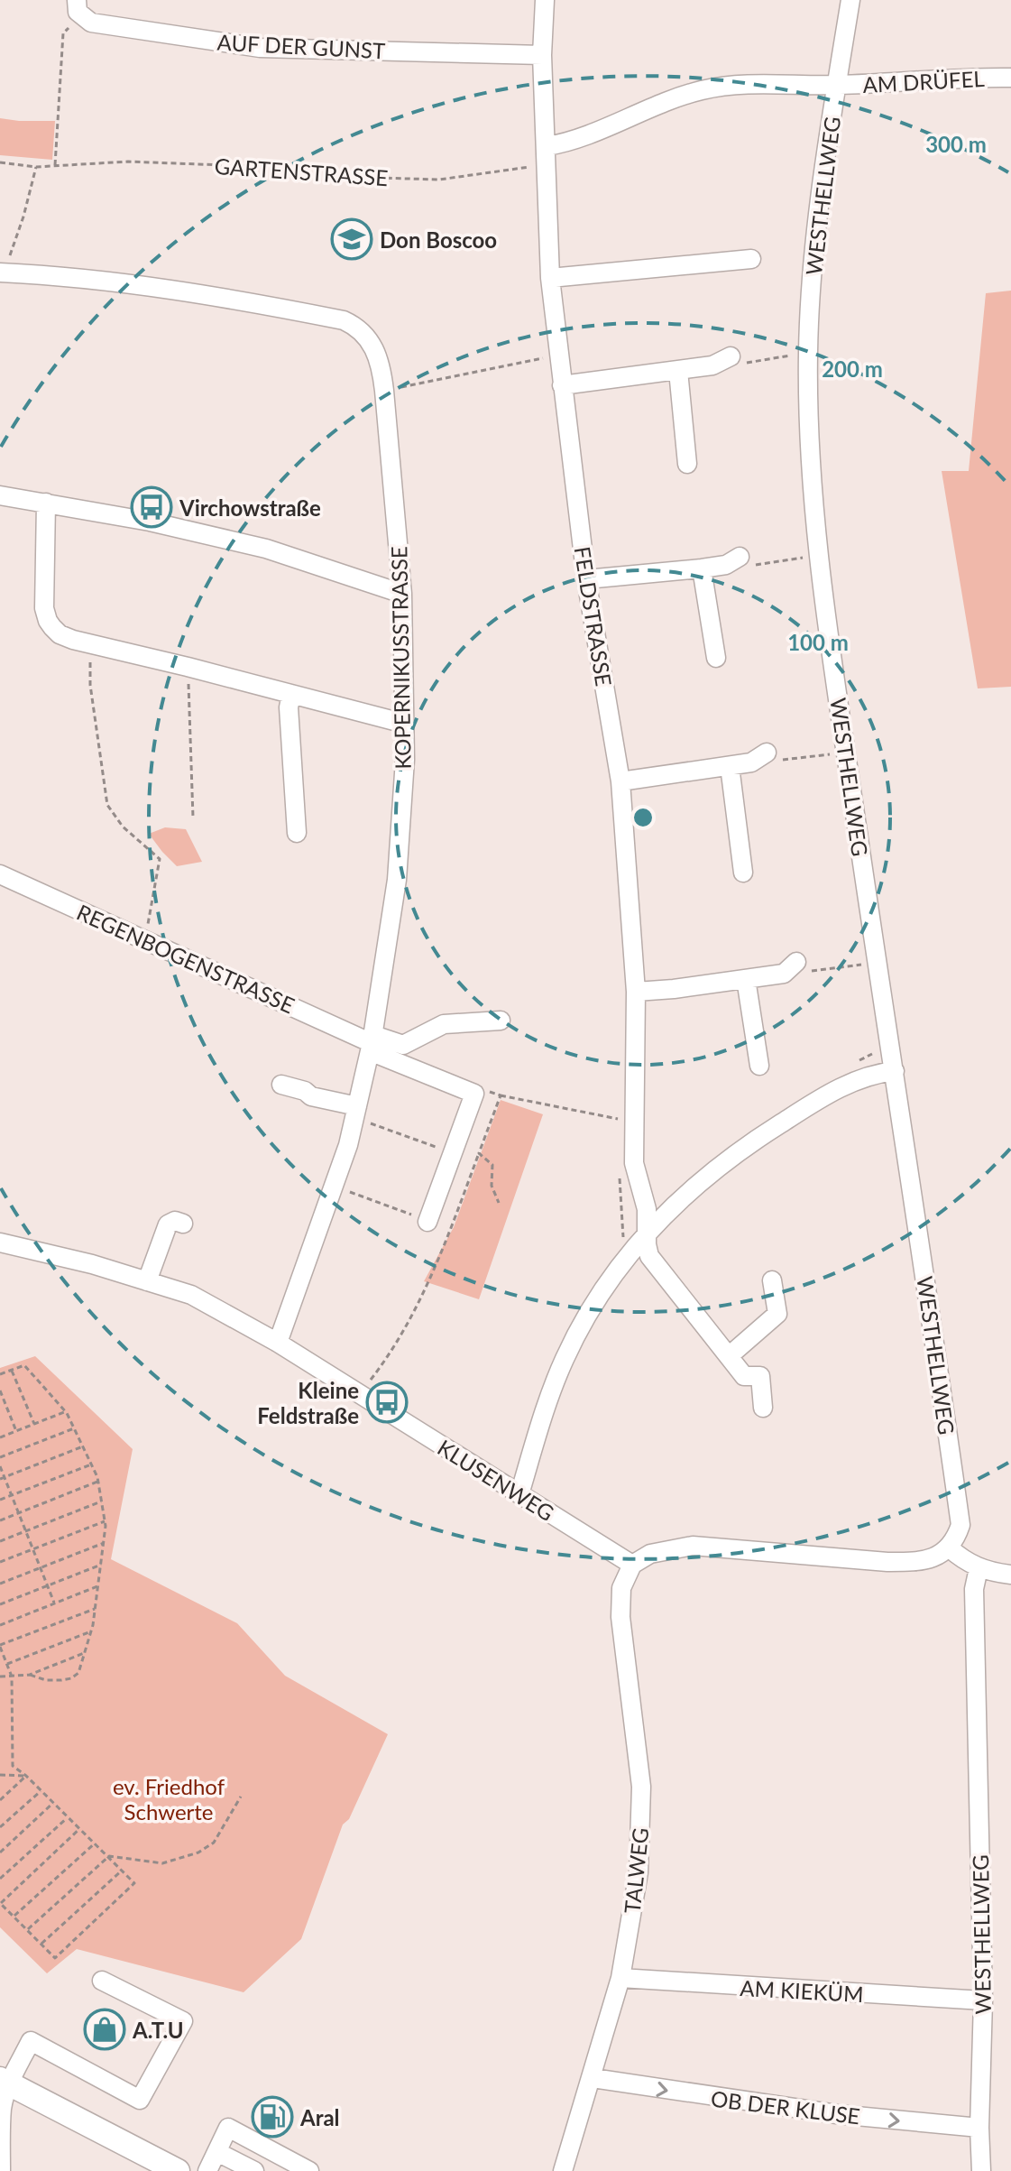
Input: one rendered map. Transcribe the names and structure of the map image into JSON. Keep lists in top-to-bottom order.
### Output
{
  "streets": {
    "street": [
      "AUF DER GUNST",
      "AM DRÜFEL",
      "WESTHELLWEG",
      "FELDSTRASSE",
      "KOPERNIKUSSTRASSE",
      "REGENBOGENSTRASSE",
      "KLUSENWEG",
      "TALWEG",
      "AM KIEKÜM",
      "OB DER KLUSE"
    ],
    "path": ["GARTENSTRASSE"]
  },
  "crossings": [
    ["AUF DER GUNST", "FELDSTRASSE"],
    ["AM DRÜFEL", "WESTHELLWEG"],
    ["GARTENSTRASSE", "FELDSTRASSE"],
    ["WESTHELLWEG", "AM KIEKÜM"],
    ["WESTHELLWEG", "OB DER KLUSE"],
    ["KOPERNIKUSSTRASSE", "REGENBOGENSTRASSE"],
    ["KOPERNIKUSSTRASSE", "KLUSENWEG"],
    ["KLUSENWEG", "TALWEG"],
    ["TALWEG", "AM KIEKÜM"],
    ["TALWEG", "OB DER KLUSE"]
  ],
  "one_way": ["OB DER KLUSE"],
  "parks": ["ev. Friedhof Schwerte"],
  "places": {
    "school or university": ["Don Boscoo"],
    "bus stop": ["Virchowstraße", "Kleine Feldstraße"],
    "shop": ["A.T.U"],
    "fuel station": ["Aral"]
  },
  "rings": ["300 m", "200 m", "100 m"]
}
